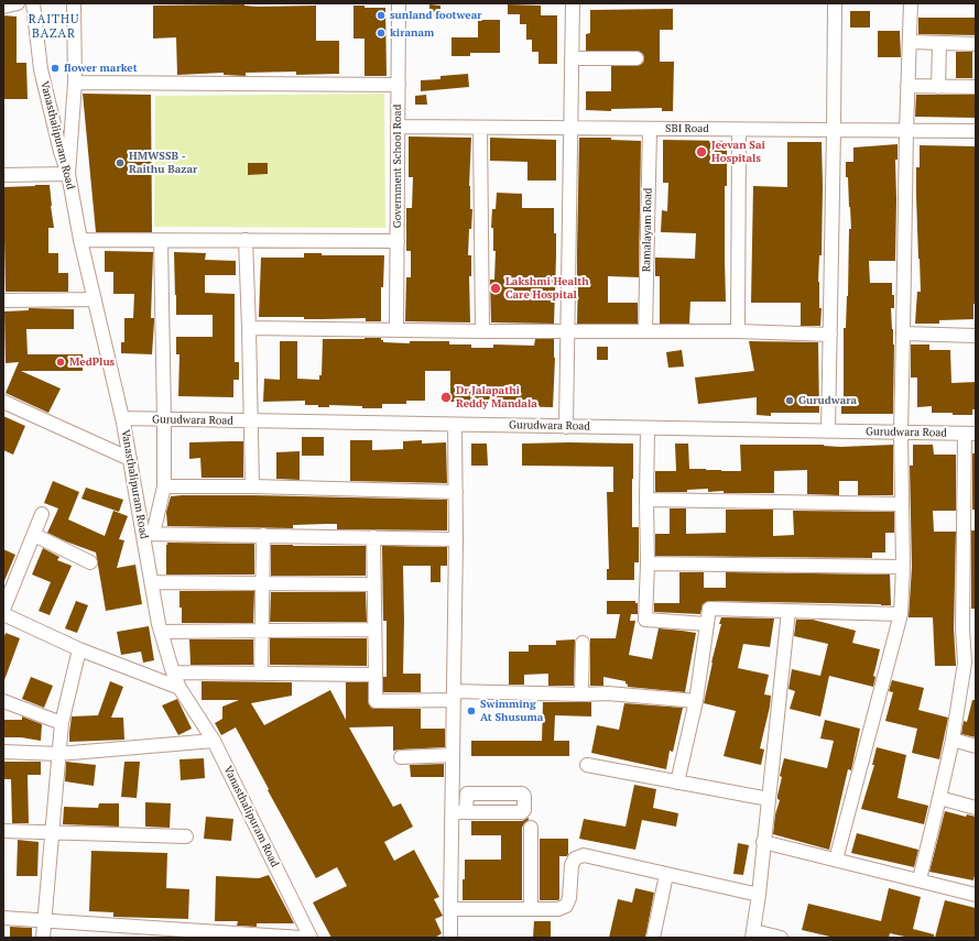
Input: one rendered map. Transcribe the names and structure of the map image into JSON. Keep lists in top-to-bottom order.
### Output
{
  "streets": {
    "street": [
      "SBI Road",
      "Vanasthalipuram Road",
      "Government School Road",
      "Ramalayam Road",
      "Gurudwara Road"
    ]
  },
  "crossings": [
    ["SBI Road", "Government School Road"],
    ["SBI Road", "Ramalayam Road"],
    ["Vanasthalipuram Road", "Gurudwara Road"]
  ],
  "districts": ["RAITHU BAZAR"],
  "places": [
    "sunland footwear",
    "kiranam",
    "flower market",
    "Jeevan Sai Hospitals",
    "HMWSSB - Raithu Bazar",
    "Lakshmi Health Care Hospital",
    "MedPlus",
    "Dr Jalapathi Reddy Mandala",
    "Gurudwara",
    "Swimming At Shusuma"
  ]
}
